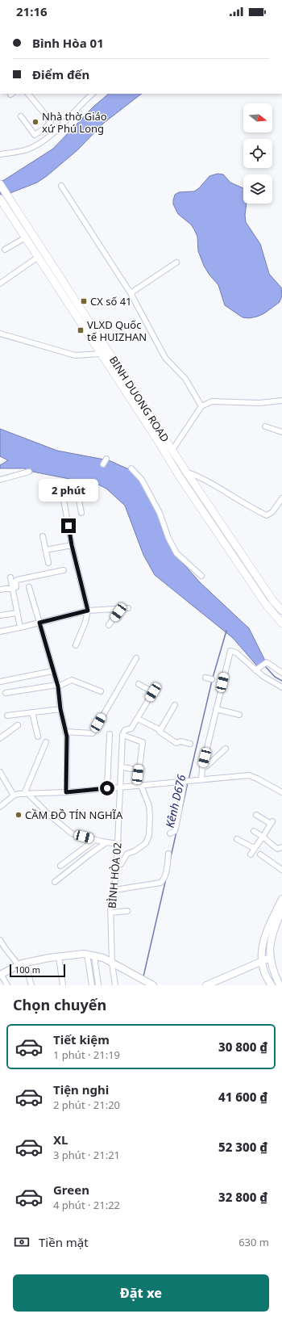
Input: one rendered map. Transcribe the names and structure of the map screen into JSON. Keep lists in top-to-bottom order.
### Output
{
  "streets": {
    "highway": ["BINH DUONG ROAD"],
    "street": ["BÌNH HÒA 02"]
  },
  "water": ["Kênh D676"],
  "places": {
    "other": ["Nhà thờ Giáo xứ Phú Long", "CẦM ĐỒ TÍN NGHĨA"],
    "transit": ["CX số 41", "VLXD Quốc tế HUIZHAN"]
  },
  "scale_bar": "100 m",
  "north": "right",
  "page": {
    "status": "21:16",
    "banner": ["Bình Hòa 01", "Điểm đến"],
    "bubble": "2 phút",
    "scale": "100 m",
    "heading": "Chọn chuyến",
    "list": [
      {
        "name": "Tiết kiệm",
        "note": "1 phút · 21:19",
        "value": "30 800 ₫"
      },
      {
        "name": "Tiện nghi",
        "note": "2 phút · 21:20",
        "value": "41 600 ₫"
      },
      {
        "name": "XL",
        "note": "3 phút · 21:21",
        "value": "52 300 ₫"
      },
      {
        "name": "Green",
        "note": "4 phút · 21:22",
        "value": "32 800 ₫"
      }
    ],
    "pay": ["Tiền mặt", "630 m"],
    "buttons": "Đặt xe"
  }
}
